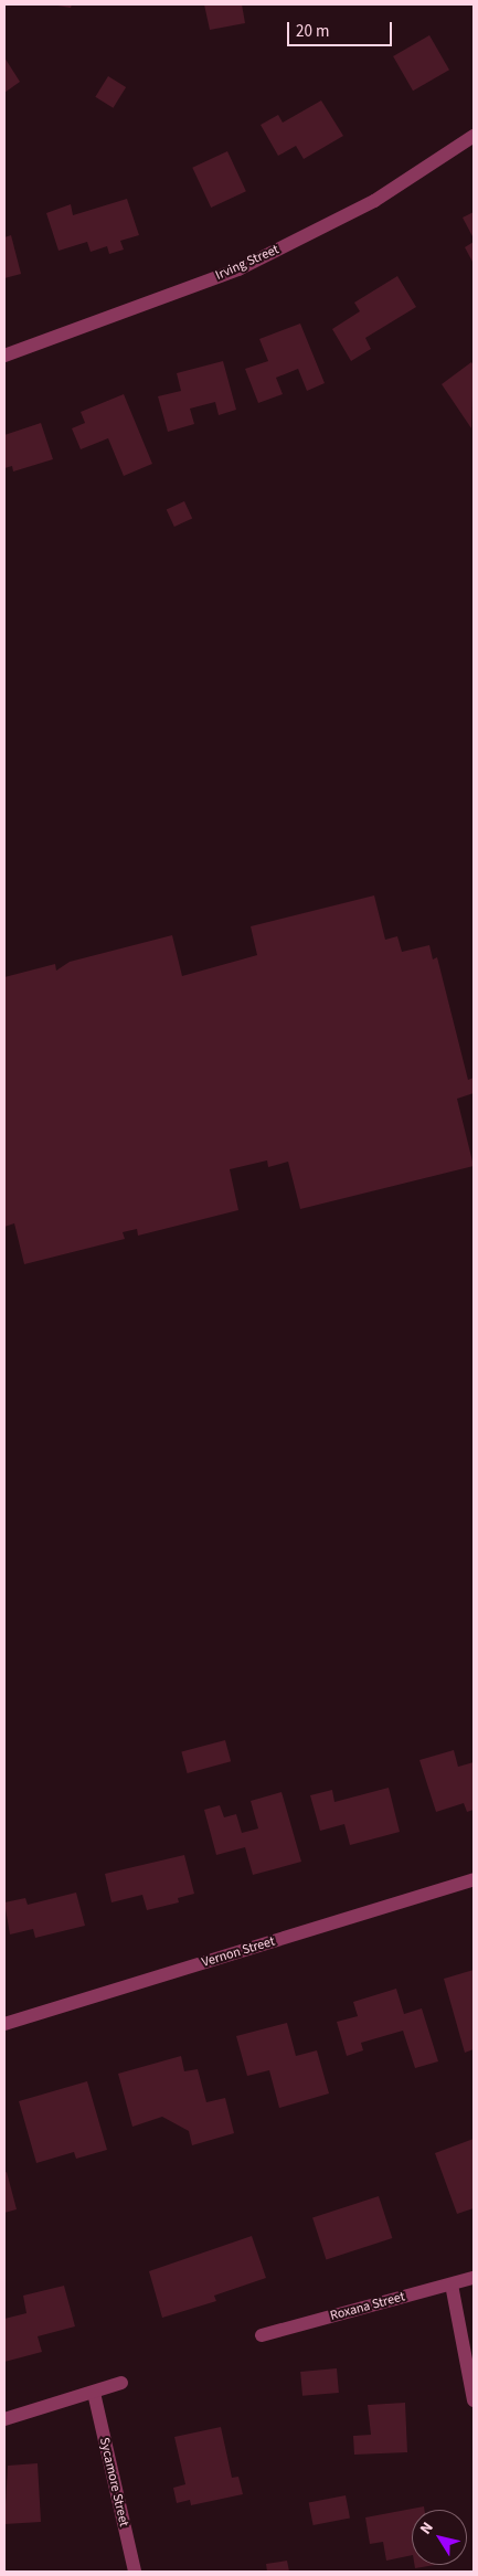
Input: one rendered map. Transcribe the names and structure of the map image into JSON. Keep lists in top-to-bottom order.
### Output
{
  "streets": {
    "street": [
      "Irving Street",
      "Vernon Street",
      "Roxana Street",
      "Sycamore Street"
    ]
  },
  "scale_bar": "20 m",
  "north": "top left"
}
